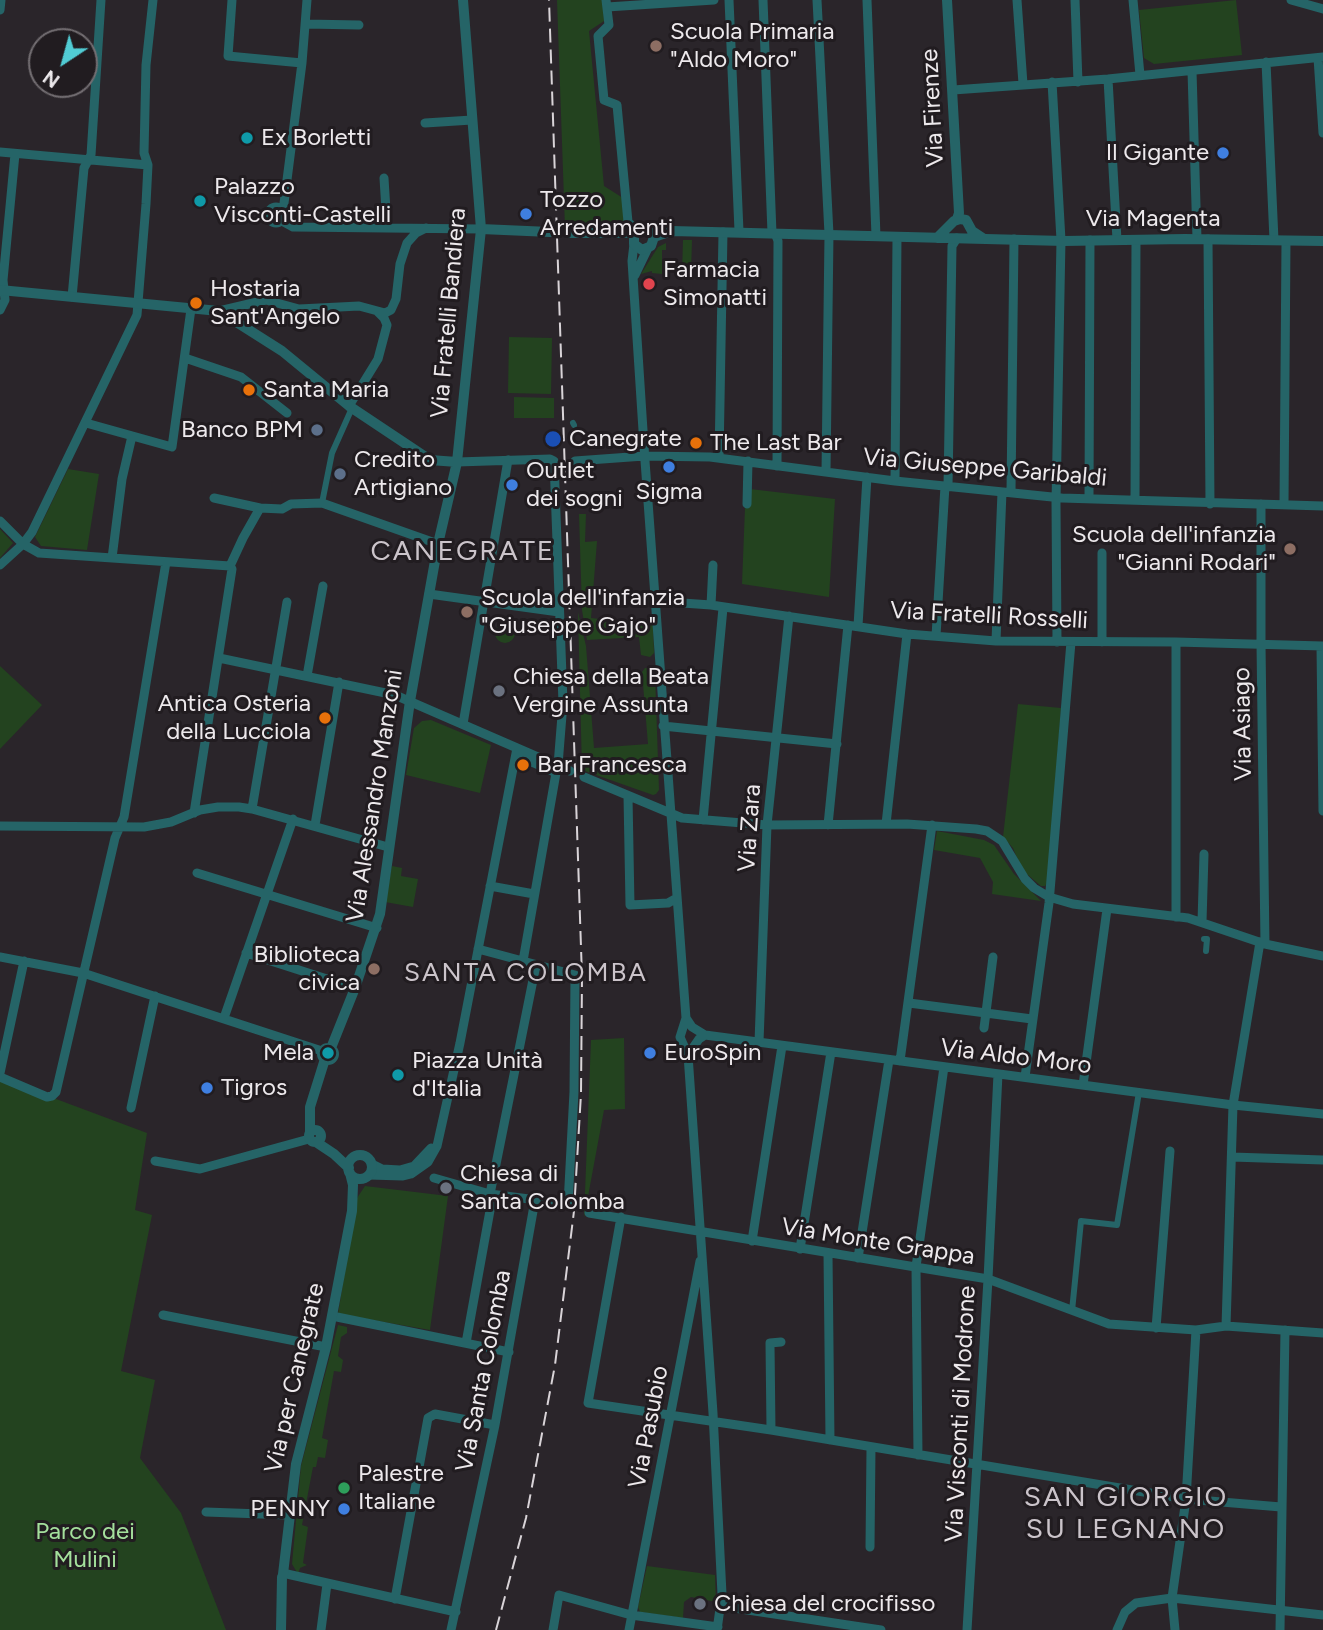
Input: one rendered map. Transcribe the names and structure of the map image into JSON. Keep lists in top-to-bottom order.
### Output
{
  "streets": {
    "street": [
      "Via Firenze",
      "Via Magenta",
      "Via Fratelli Bandiera",
      "Via Giuseppe Garibaldi",
      "Via Fratelli Rosselli",
      "Via Asiago",
      "Via Alessandro Manzoni",
      "Via Zara",
      "Via Aldo Moro",
      "Via Monte Grappa",
      "Via Santa Colomba",
      "Via per Canegrate",
      "Via Visconti di Modrone",
      "Via Pasubio"
    ]
  },
  "crossings": [
    ["Via Firenze", "Via Magenta"],
    ["Via Fratelli Bandiera", "Via Alessandro Manzoni"],
    ["Via Giuseppe Garibaldi", "Via Asiago"],
    ["Via Fratelli Rosselli", "Via Asiago"],
    ["Via Fratelli Rosselli", "Via Zara"],
    ["Via Asiago", "Via Aldo Moro"],
    ["Via Asiago", "Via Monte Grappa"],
    ["Via Zara", "Via Aldo Moro"],
    ["Via Aldo Moro", "Via Visconti di Modrone"],
    ["Via Monte Grappa", "Via Visconti di Modrone"],
    ["Via Monte Grappa", "Via Pasubio"]
  ],
  "districts": ["CANEGRATE", "SANTA COLOMBA", "SAN GIORGIO SU LEGNANO"],
  "parks": ["Parco dei Mulini"],
  "places": [
    "Scuola Primaria \"Aldo Moro\"",
    "Ex Borletti",
    "Il Gigante",
    "Palazzo Visconti-Castelli",
    "Tozzo Arredamenti",
    "Farmacia Simonatti",
    "Hostaria Sant'Angelo",
    "Santa Maria",
    "Banco BPM",
    "Canegrate",
    "The Last Bar",
    "Sigma",
    "Credito Artigiano",
    "Outlet dei sogni",
    "Scuola dell'infanzia \"Gianni Rodari\"",
    "Scuola dell'infanzia \"Giuseppe Gajo\"",
    "Chiesa della Beata Vergine Assunta",
    "Antica Osteria della Lucciola",
    "Bar Francesca",
    "Biblioteca civica",
    "Mela",
    "EuroSpin",
    "Piazza Unità d'Italia",
    "Tigros",
    "Chiesa di Santa Colomba",
    "Palestre Italiane",
    "PENNY",
    "Chiesa del crocifisso"
  ],
  "north": "bottom left"
}
